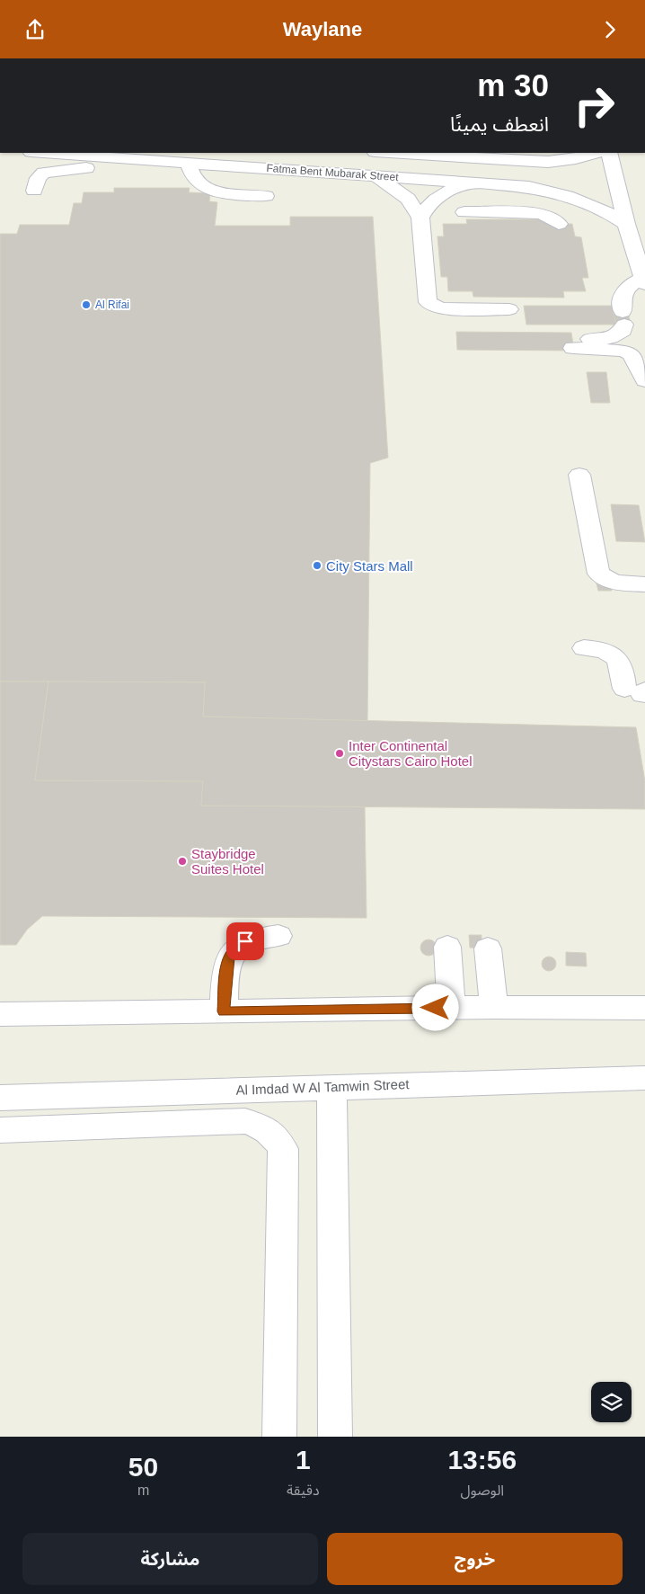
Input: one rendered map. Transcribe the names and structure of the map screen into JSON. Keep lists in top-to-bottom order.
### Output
{
  "streets": {
    "street": ["Fatma Bent Mubarak Street", "Al Imdad W Al Tamwin Street"]
  },
  "places": [
    "Al Rifai",
    "City Stars Mall",
    "Inter Continental Citystars Cairo Hotel",
    "Staybridge Suites Hotel"
  ],
  "page": {
    "header": "Waylane",
    "turn": ["30 m", "انعطف يمينًا"],
    "eta": [
      "13:56",
      "الوصول",
      "1",
      "دقيقة",
      "50",
      "m"
    ],
    "buttons": ["خروج", "مشاركة"]
  }
}
